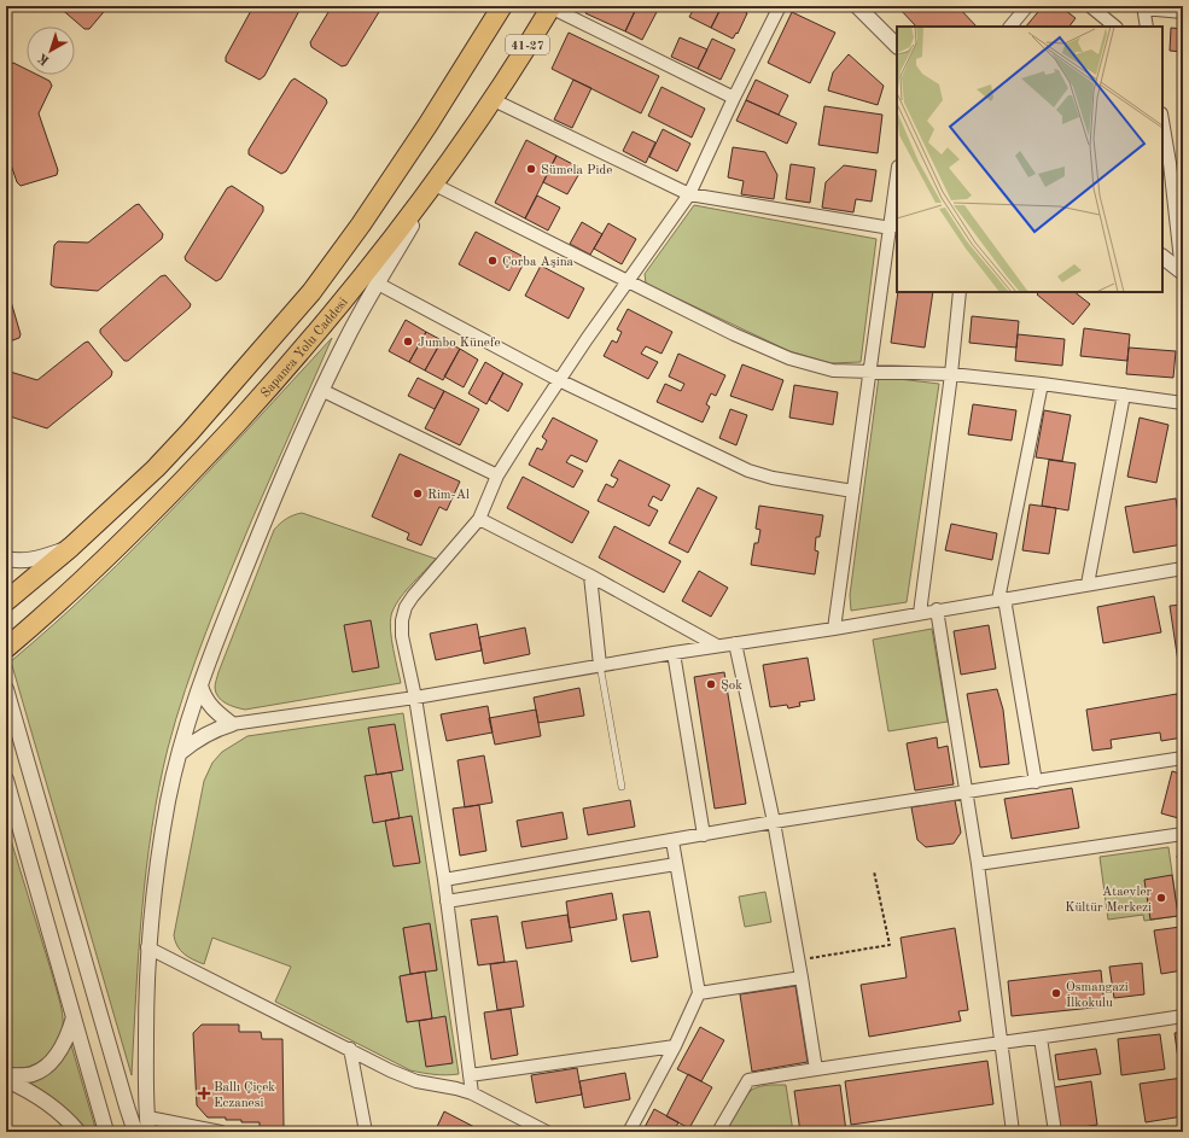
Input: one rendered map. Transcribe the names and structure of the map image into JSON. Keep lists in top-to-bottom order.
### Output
{
  "streets": {
    "highway": ["41-27", "Sapanca Yolu Caddesi"]
  },
  "places": {
    "other": [
      "Sümela Pide",
      "Çorba Aşina",
      "Jumbo Künefe",
      "Rim-Al",
      "Şok",
      "Ataevler Kültür Merkezi",
      "Osmangazi İlkokulu"
    ],
    "health": ["Ballı Çiçek Eczanesi"]
  },
  "north": "bottom left"
}
